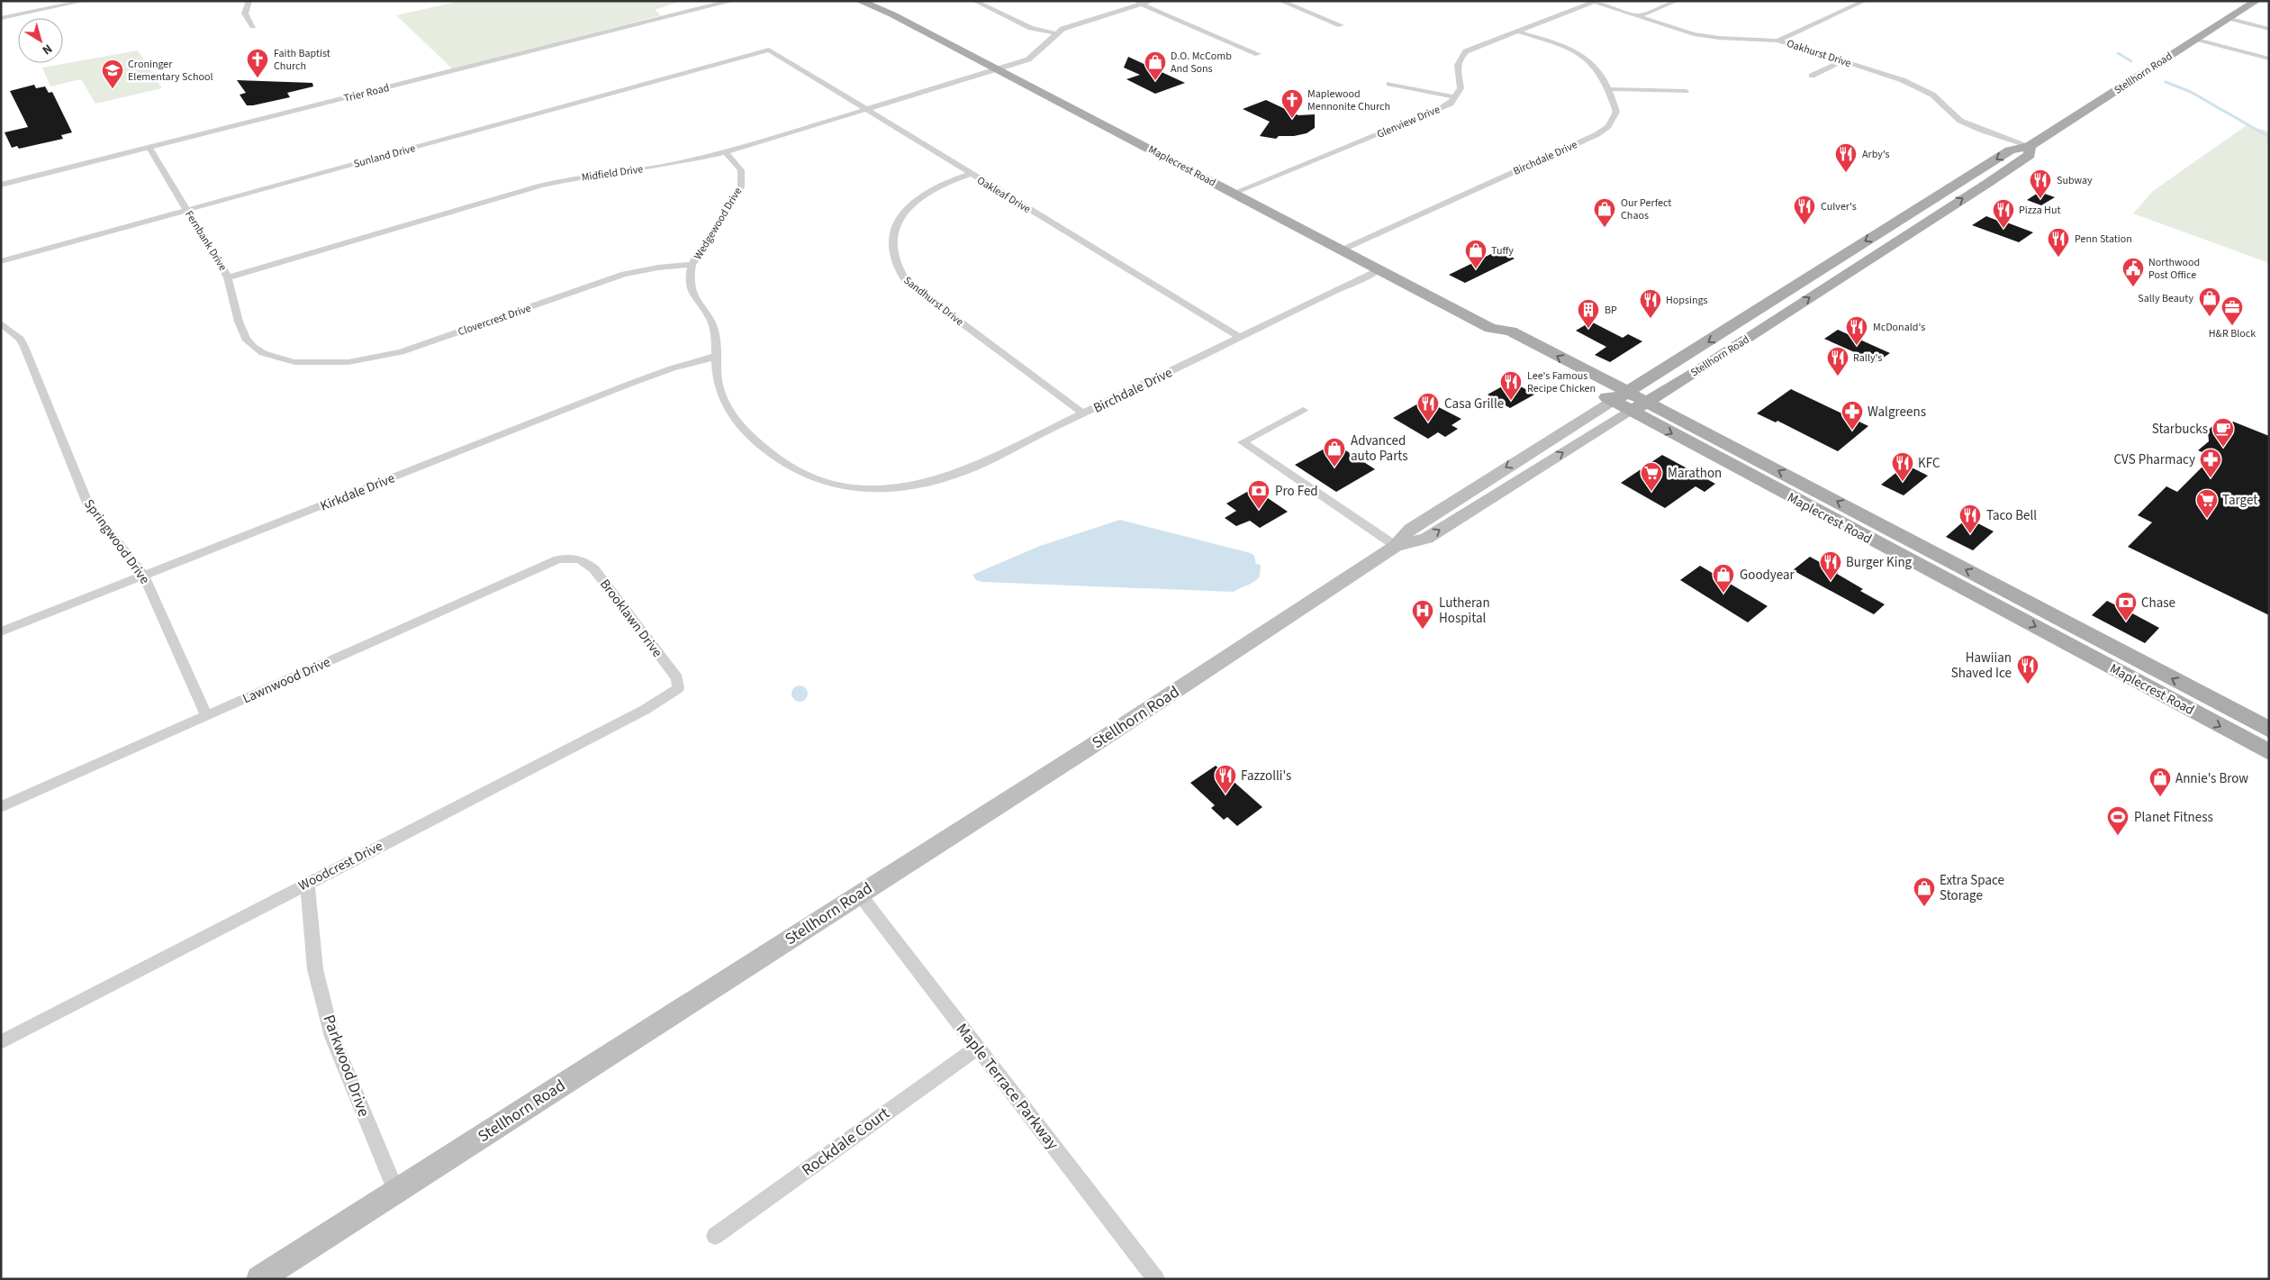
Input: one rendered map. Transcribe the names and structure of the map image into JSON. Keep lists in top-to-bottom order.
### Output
{
  "streets": {
    "main road": ["Stellhorn Road", "Maplecrest Road"],
    "street": [
      "Oakhurst Drive",
      "Trier Road",
      "Glenview Drive",
      "Sunland Drive",
      "Birchdale Drive",
      "Midfield Drive",
      "Oakleaf Drive",
      "Wedgewood Drive",
      "Fernbank Drive",
      "Sandhurst Drive",
      "Clovercrest Drive",
      "Kirkdale Drive",
      "Springwood Drive",
      "Brooklawn Drive",
      "Lawnwood Drive",
      "Woodcrest Drive",
      "Parkwood Drive",
      "Maple Terrace Parkway",
      "Rockdale Court"
    ]
  },
  "crossings": [
    ["Oakhurst Drive", "Stellhorn Road"],
    ["Oakhurst Drive", "Glenview Drive"],
    ["Stellhorn Road", "Maplecrest Road"],
    ["Stellhorn Road", "Parkwood Drive"],
    ["Stellhorn Road", "Maple Terrace Parkway"],
    ["Trier Road", "Fernbank Drive"],
    ["Glenview Drive", "Birchdale Drive"],
    ["Glenview Drive", "Maplecrest Road"],
    ["Sunland Drive", "Oakleaf Drive"],
    ["Sunland Drive", "Fernbank Drive"],
    ["Birchdale Drive", "Maplecrest Road"],
    ["Birchdale Drive", "Oakleaf Drive"],
    ["Birchdale Drive", "Wedgewood Drive"],
    ["Birchdale Drive", "Sandhurst Drive"],
    ["Maplecrest Road", "Midfield Drive"],
    ["Midfield Drive", "Oakleaf Drive"],
    ["Midfield Drive", "Wedgewood Drive"],
    ["Midfield Drive", "Fernbank Drive"],
    ["Oakleaf Drive", "Sandhurst Drive"],
    ["Wedgewood Drive", "Clovercrest Drive"],
    ["Wedgewood Drive", "Kirkdale Drive"],
    ["Fernbank Drive", "Clovercrest Drive"],
    ["Kirkdale Drive", "Springwood Drive"],
    ["Springwood Drive", "Lawnwood Drive"],
    ["Brooklawn Drive", "Lawnwood Drive"],
    ["Brooklawn Drive", "Woodcrest Drive"],
    ["Woodcrest Drive", "Parkwood Drive"],
    ["Maple Terrace Parkway", "Rockdale Court"]
  ],
  "places": {
    "church": ["Faith Baptist Church", "Maplewood Mennonite Church"],
    "shop": [
      "D.O. McComb And Sons",
      "Our Perfect Chaos",
      "Tuffy",
      "Sally Beauty",
      "Advanced auto Parts",
      "Goodyear",
      "Annie's Brow",
      "Extra Space Storage"
    ],
    "school or university": ["Croninger Elementary School"],
    "restaurant": [
      "Arby's",
      "Subway",
      "Culver's",
      "Pizza Hut",
      "Penn Station",
      "Hopsings",
      "McDonald's",
      "Rally's",
      "Lee's Famous Recipe Chicken",
      "Casa Grille",
      "KFC",
      "Taco Bell",
      "Burger King",
      "Hawiian Shaved Ice",
      "Fazzolli's"
    ],
    "public building": ["Northwood Post Office"],
    "office": ["H&R Block"],
    "building": ["BP"],
    "pharmacy": ["Walgreens", "CVS Pharmacy"],
    "cafe": ["Starbucks"],
    "supermarket": ["Marathon", "Target"],
    "bank": ["Pro Fed", "Chase"],
    "hospital": ["Lutheran Hospital"],
    "sports": ["Planet Fitness"]
  },
  "north": "bottom right"
}
